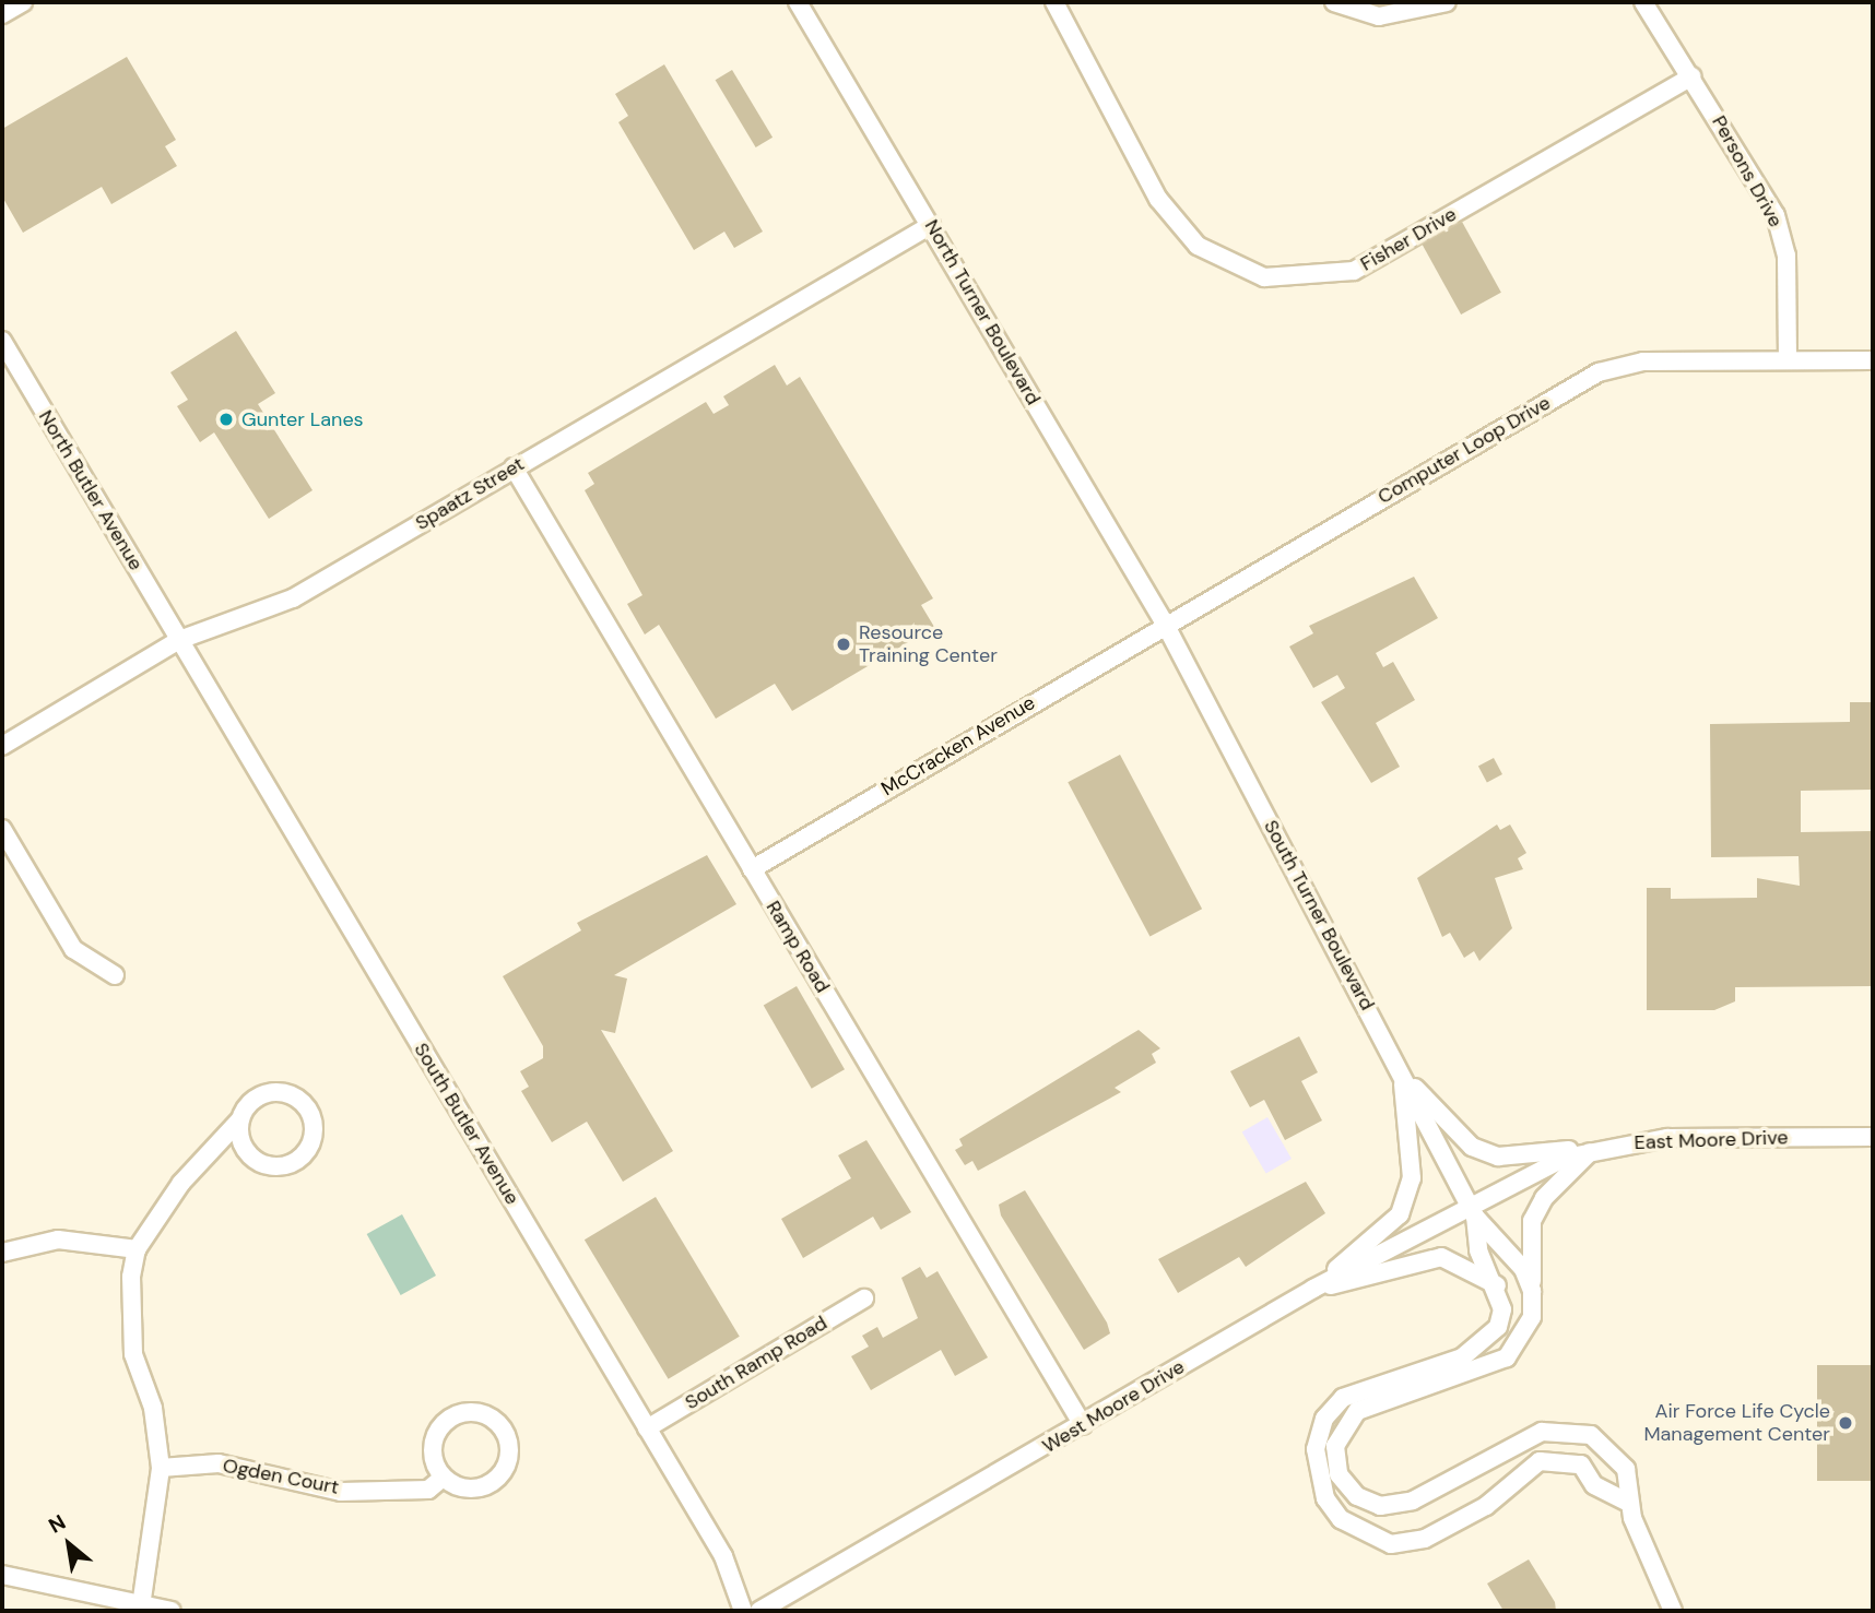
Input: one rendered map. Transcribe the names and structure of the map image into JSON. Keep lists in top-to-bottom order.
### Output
{
  "streets": {
    "street": [
      "Persons Drive",
      "Fisher Drive",
      "North Turner Boulevard",
      "Computer Loop Drive",
      "North Butler Avenue",
      "Spaatz Street",
      "McCracken Avenue",
      "South Turner Boulevard",
      "Ramp Road",
      "South Butler Avenue",
      "East Moore Drive",
      "South Ramp Road",
      "West Moore Drive",
      "Ogden Court"
    ]
  },
  "crossings": [
    ["Persons Drive", "Fisher Drive"],
    ["Persons Drive", "Computer Loop Drive"],
    ["North Turner Boulevard", "Computer Loop Drive"],
    ["North Turner Boulevard", "Spaatz Street"],
    ["North Turner Boulevard", "McCracken Avenue"],
    ["North Turner Boulevard", "South Turner Boulevard"],
    ["Computer Loop Drive", "McCracken Avenue"],
    ["Computer Loop Drive", "South Turner Boulevard"],
    ["North Butler Avenue", "Spaatz Street"],
    ["North Butler Avenue", "South Butler Avenue"],
    ["Spaatz Street", "Ramp Road"],
    ["Spaatz Street", "South Butler Avenue"],
    ["McCracken Avenue", "South Turner Boulevard"],
    ["McCracken Avenue", "Ramp Road"],
    ["South Turner Boulevard", "East Moore Drive"],
    ["South Turner Boulevard", "West Moore Drive"],
    ["Ramp Road", "West Moore Drive"],
    ["South Butler Avenue", "South Ramp Road"],
    ["East Moore Drive", "West Moore Drive"]
  ],
  "places": ["Gunter Lanes", "Resource Training Center", "Air Force Life Cycle Management Center"],
  "north": "top left"
}
